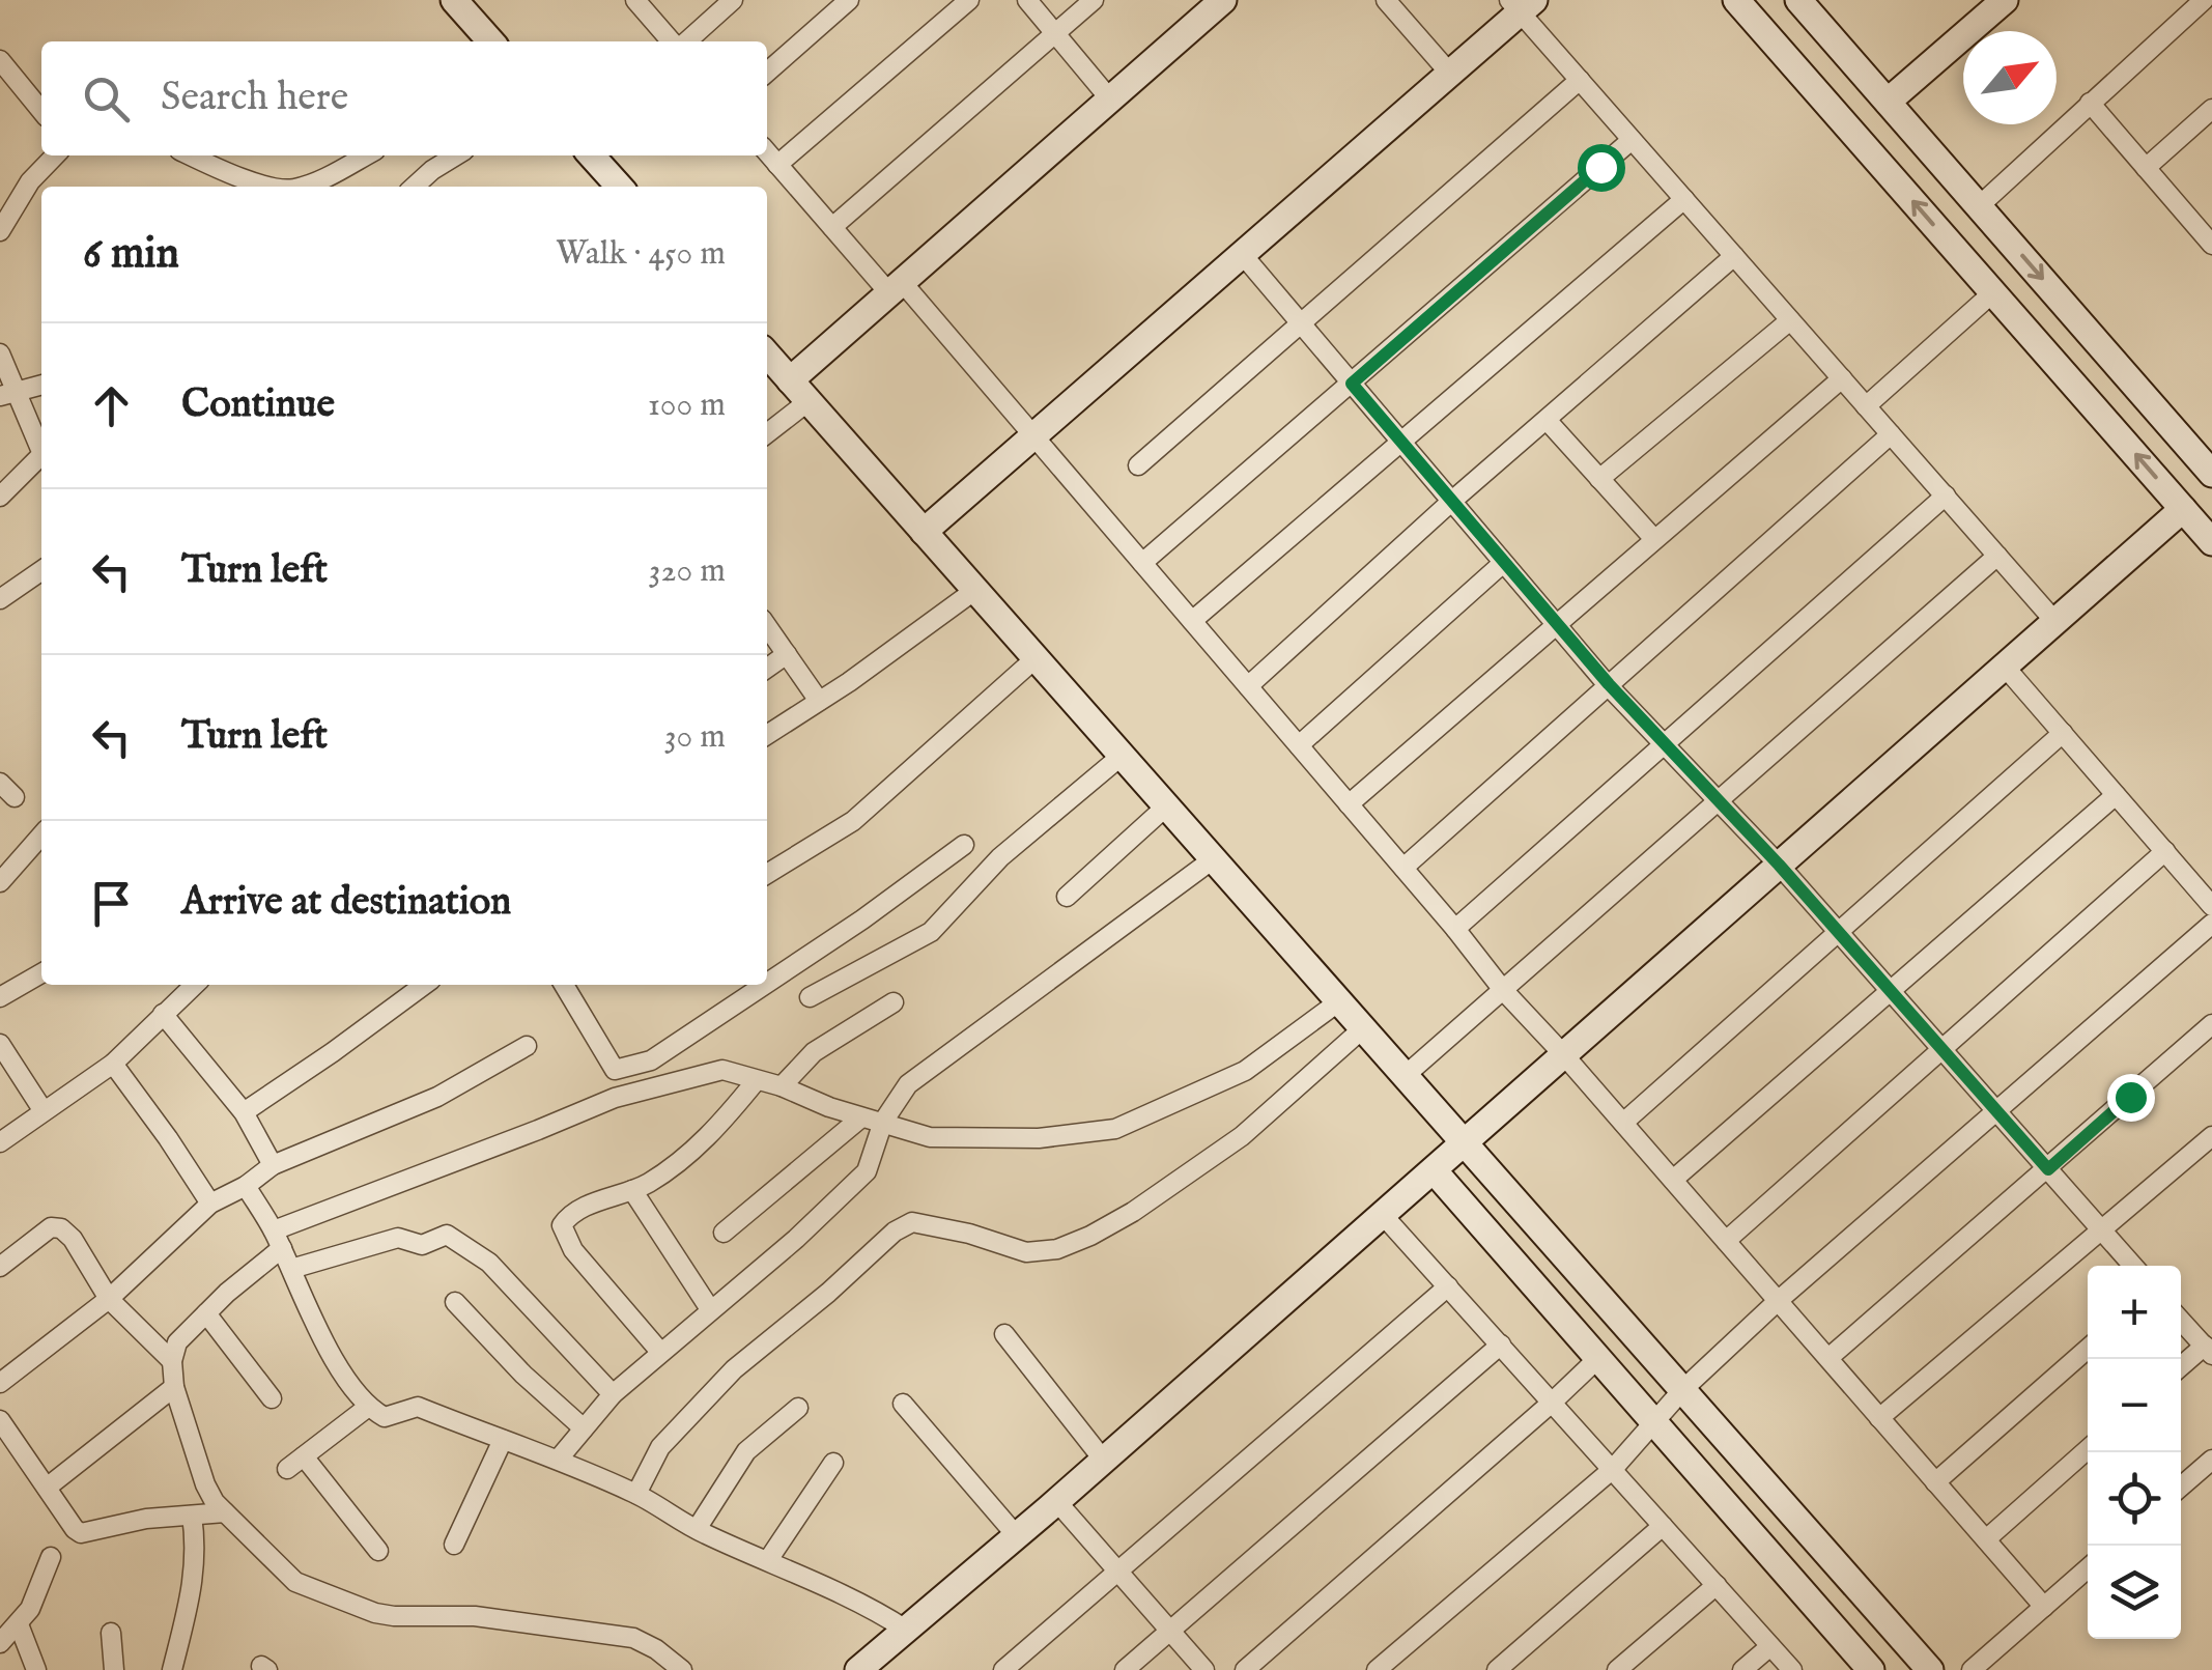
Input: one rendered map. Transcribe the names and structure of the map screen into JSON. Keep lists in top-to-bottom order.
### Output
{
  "north": "top right",
  "page": {
    "search": "Search here",
    "heading": ["6 min", "Walk · 450 m"],
    "list": [
      ["Continue", "100 m"],
      ["Turn left", "320 m"],
      ["Turn left", "30 m"],
      "Arrive at destination"
    ],
    "map_buttons": ["+", "−"]
  }
}
